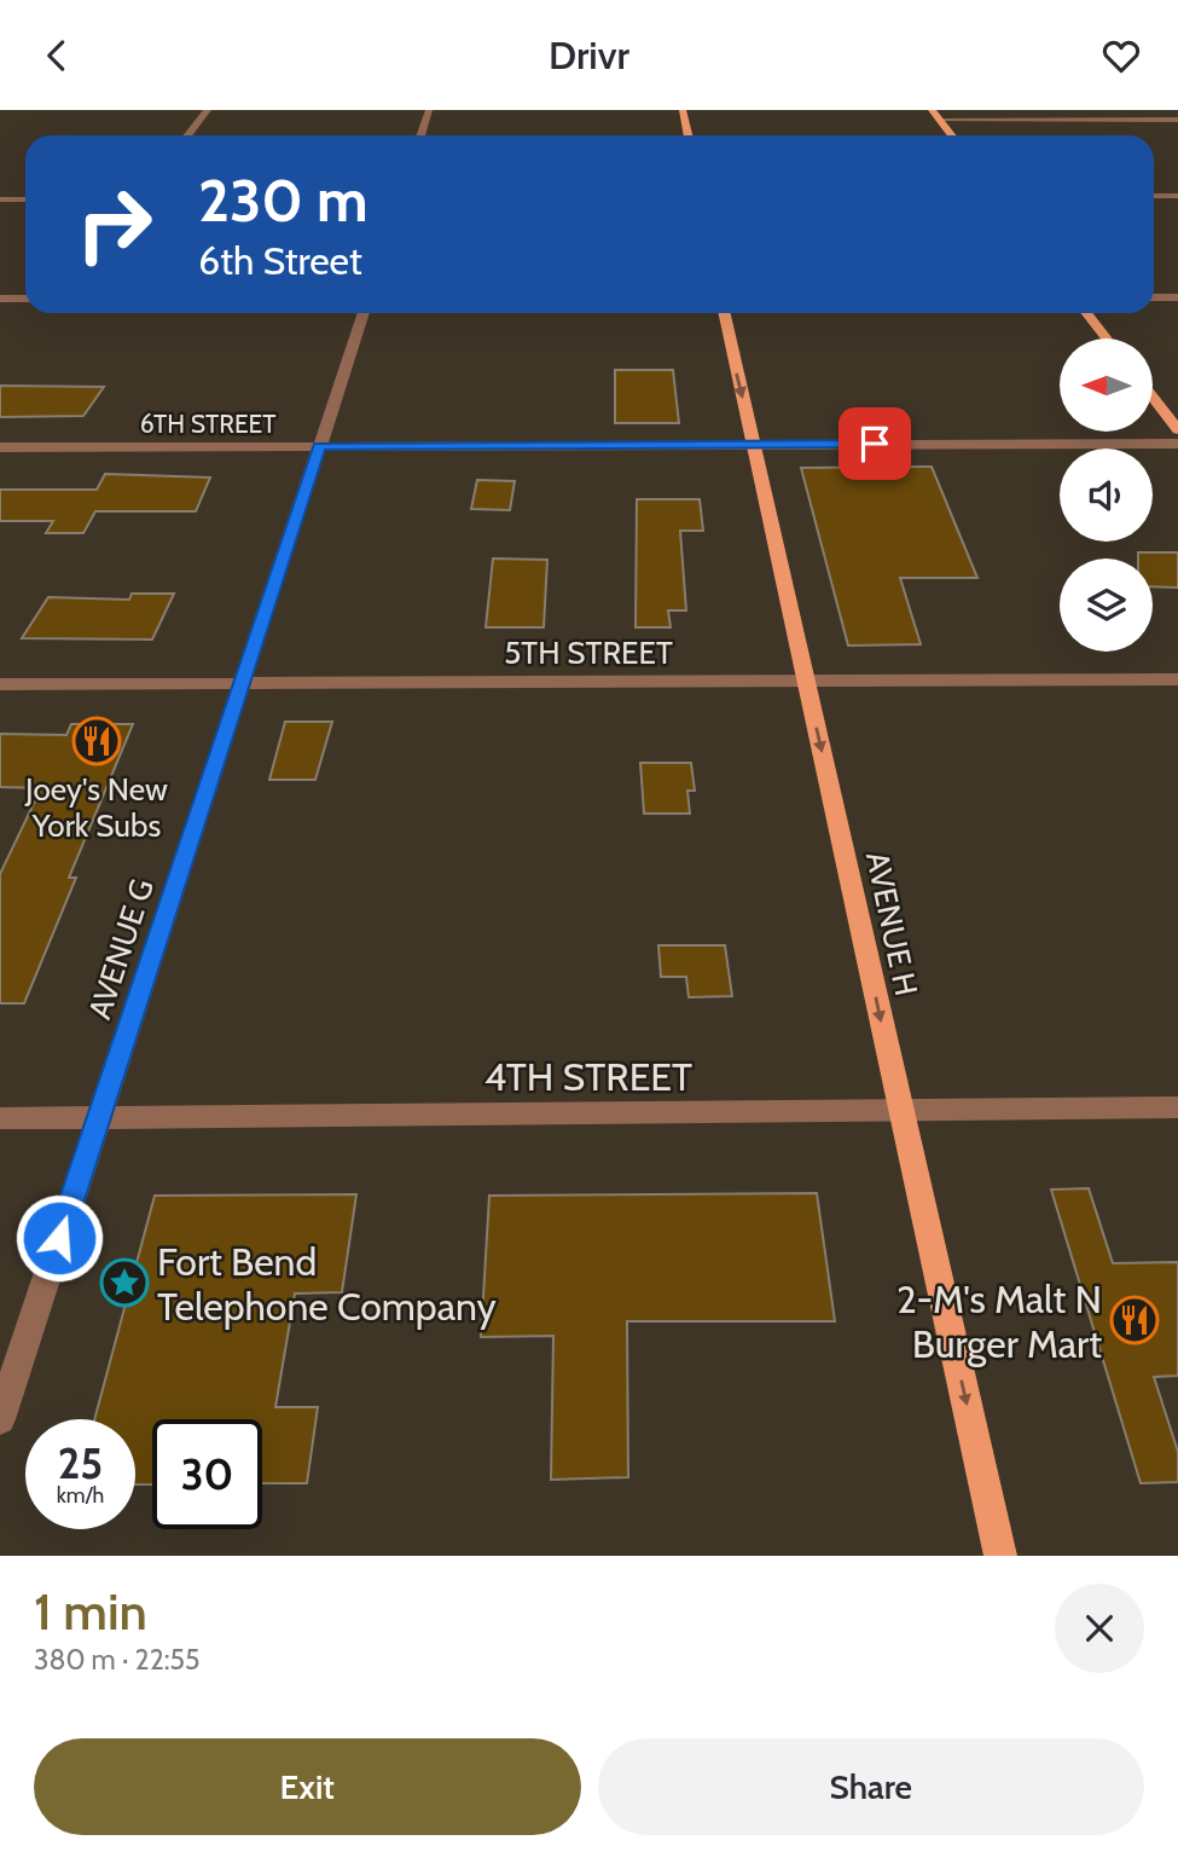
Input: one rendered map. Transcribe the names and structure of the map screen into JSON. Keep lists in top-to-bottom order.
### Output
{
  "streets": {
    "main road": ["AVENUE H"],
    "street": [
      "6TH STREET",
      "5TH STREET",
      "AVENUE G",
      "4TH STREET"
    ]
  },
  "crossings": [
    ["6TH STREET", "AVENUE H"],
    ["6TH STREET", "AVENUE G"],
    ["5TH STREET", "AVENUE H"],
    ["5TH STREET", "AVENUE G"],
    ["AVENUE H", "4TH STREET"],
    ["AVENUE G", "4TH STREET"]
  ],
  "one_way": ["AVENUE H"],
  "places": {
    "restaurant": ["Joey's New York Subs", "2-M's Malt N Burger Mart"],
    "place": ["Fort Bend Telephone Company"]
  },
  "north": "left",
  "page": {
    "header": "Drivr",
    "turn": ["230 m", "6th Street"],
    "speed": "25 km/h",
    "limit": "30",
    "heading": ["1 min", "380 m · 22:55"],
    "buttons": ["Exit", "Share"]
  }
}
